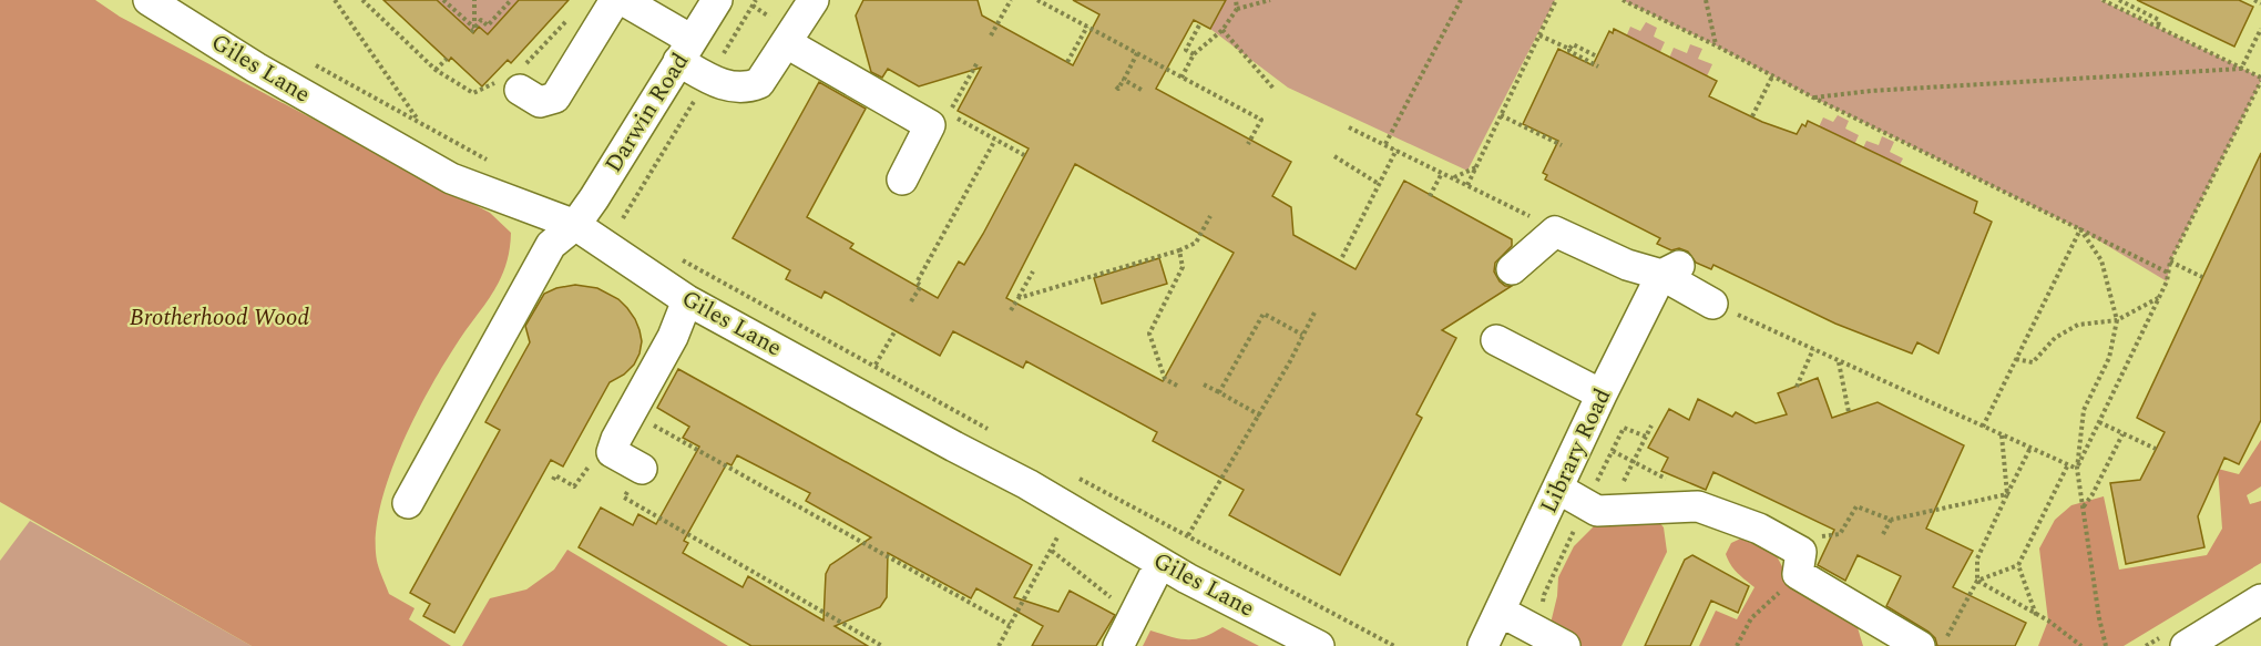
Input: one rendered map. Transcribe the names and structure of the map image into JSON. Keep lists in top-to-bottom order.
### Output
{
  "streets": {
    "street": ["Giles Lane", "Darwin Road", "Library Road"]
  },
  "crossings": [
    ["Giles Lane", "Darwin Road"]
  ],
  "parks": ["Brotherhood Wood"]
}
